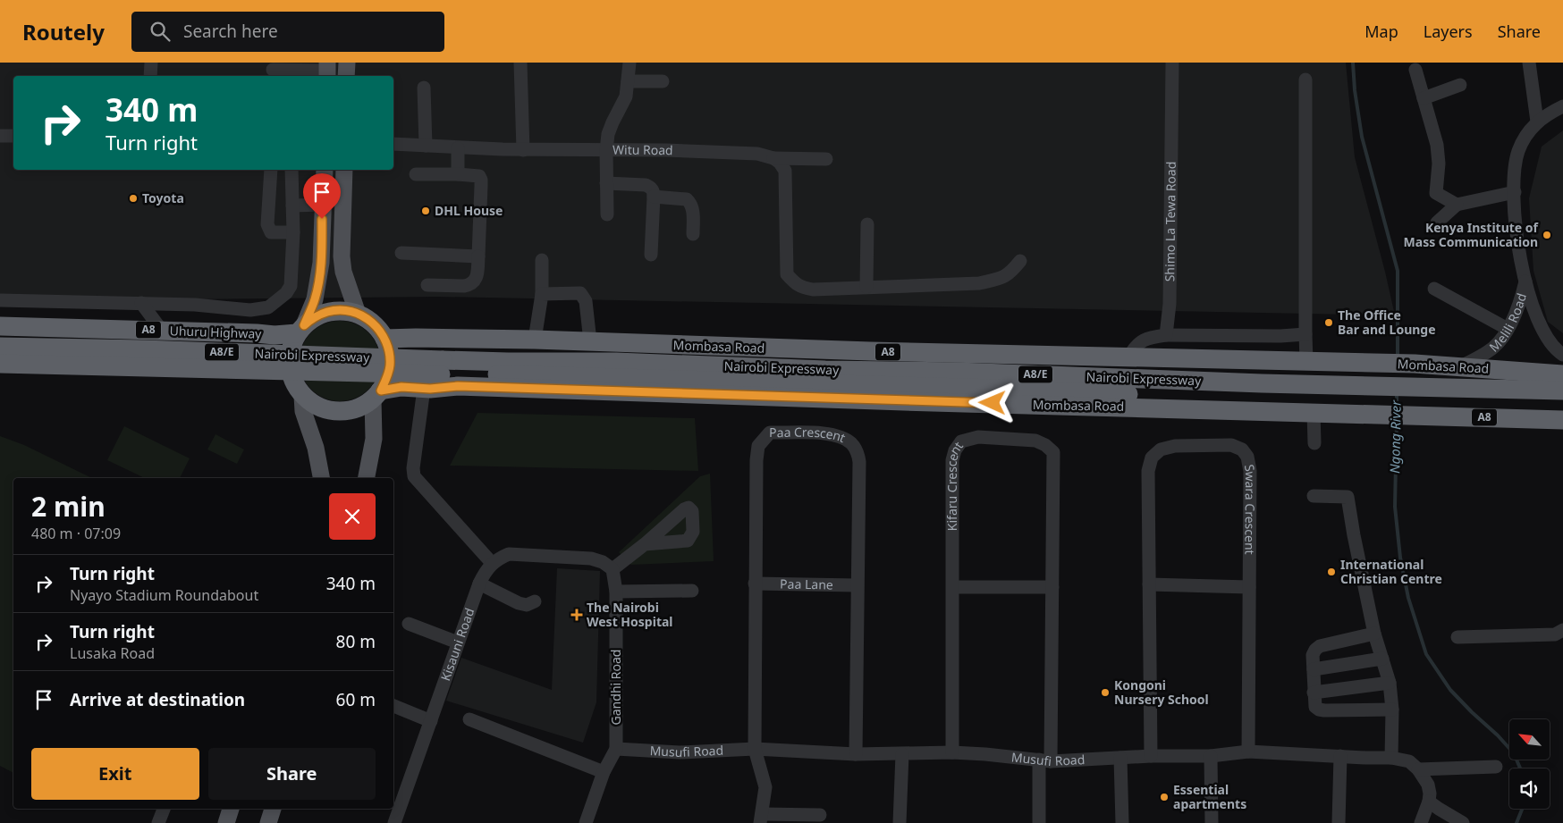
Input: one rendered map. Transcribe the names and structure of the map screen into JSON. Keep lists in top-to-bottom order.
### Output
{
  "streets": {
    "highway": [
      "A8",
      "Uhuru Highway",
      "Mombasa Road",
      "A8/E",
      "Nairobi Expressway"
    ],
    "street": [
      "Witu Road",
      "Shimo La Tewa Road",
      "Melili Road",
      "Paa Crescent",
      "Kifaru Crescent",
      "Swara Crescent",
      "Paa Lane",
      "Kisauni Road",
      "Gandhi Road",
      "Musufi Road"
    ]
  },
  "crossings": [
    ["Melili Road", "Mombasa Road"],
    ["A8", "Uhuru Highway"],
    ["A8", "Mombasa Road"],
    ["Uhuru Highway", "Mombasa Road"],
    ["Paa Crescent", "Paa Lane"],
    ["Paa Crescent", "Musufi Road"],
    ["Kifaru Crescent", "Musufi Road"],
    ["Swara Crescent", "Musufi Road"],
    ["Gandhi Road", "Musufi Road"]
  ],
  "water": ["Ngong River"],
  "places": {
    "other": [
      "Toyota",
      "DHL House",
      "Kenya Institute of Mass Communication",
      "The Office Bar and Lounge",
      "International Christian Centre",
      "Kongoni Nursery School",
      "Essential apartments"
    ],
    "health": ["The Nairobi West Hospital"]
  },
  "north": "top left",
  "page": {
    "header": "Routely",
    "search": "Search here",
    "nav": ["Map", "Layers", "Share"],
    "turn": ["340 m", "Turn right"],
    "heading": ["2 min", "480 m · 07:09"],
    "list": [
      {
        "name": "Turn right",
        "note": "Nyayo Stadium Roundabout",
        "value": "340 m"
      },
      {
        "name": "Turn right",
        "note": "Lusaka Road",
        "value": "80 m"
      },
      {
        "name": "Arrive at destination",
        "value": "60 m"
      }
    ],
    "buttons": ["Exit", "Share"]
  }
}
